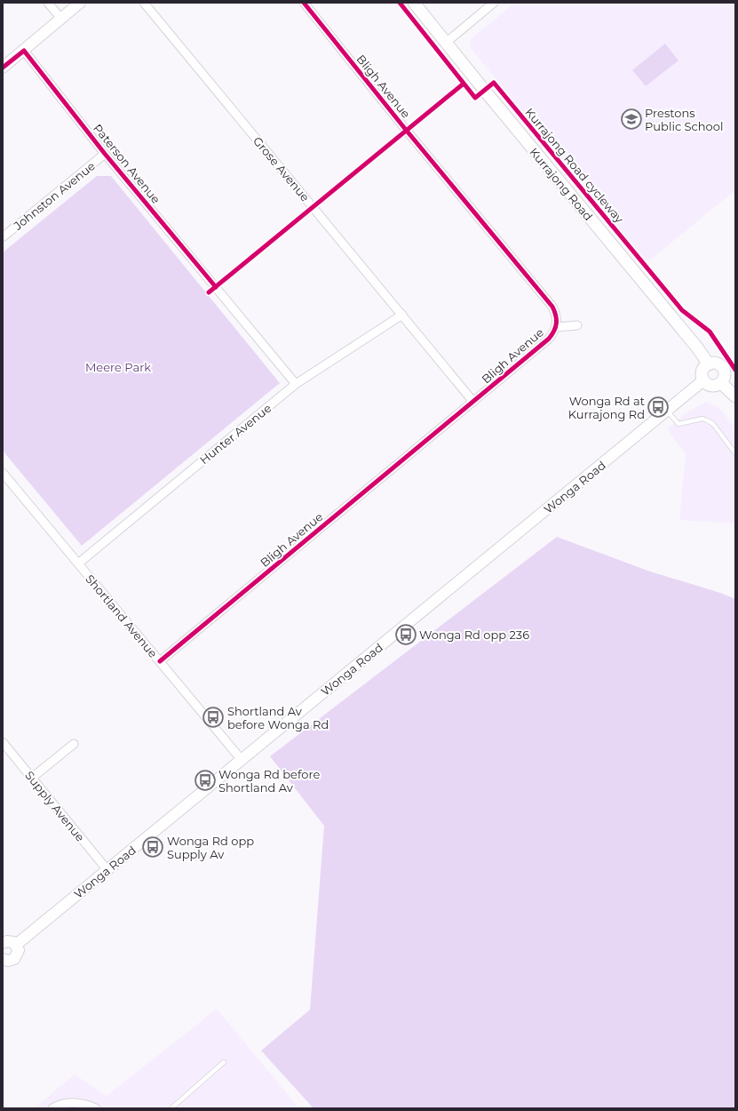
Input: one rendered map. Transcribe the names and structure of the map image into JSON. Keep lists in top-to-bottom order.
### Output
{
  "streets": {
    "main road": ["Kurrajong Road"],
    "street": [
      "Bligh Avenue",
      "Paterson Avenue",
      "Grose Avenue",
      "Johnston Avenue",
      "Hunter Avenue",
      "Wonga Road",
      "Shortland Avenue",
      "Supply Avenue"
    ],
    "cycle path": ["Kurrajong Road cycleway"]
  },
  "crossings": [
    ["Bligh Avenue", "Grose Avenue"],
    ["Bligh Avenue", "Shortland Avenue"],
    ["Paterson Avenue", "Johnston Avenue"],
    ["Paterson Avenue", "Hunter Avenue"],
    ["Grose Avenue", "Hunter Avenue"],
    ["Kurrajong Road", "Wonga Road"],
    ["Hunter Avenue", "Shortland Avenue"],
    ["Wonga Road", "Shortland Avenue"],
    ["Wonga Road", "Supply Avenue"]
  ],
  "parks": ["Meere Park"],
  "places": {
    "school or university": ["Prestons Public School"],
    "bus stop": [
      "Wonga Rd at Kurrajong Rd",
      "Wonga Rd opp 236",
      "Shortland Av before Wonga Rd",
      "Wonga Rd before Shortland Av",
      "Wonga Rd opp Supply Av"
    ]
  }
}
